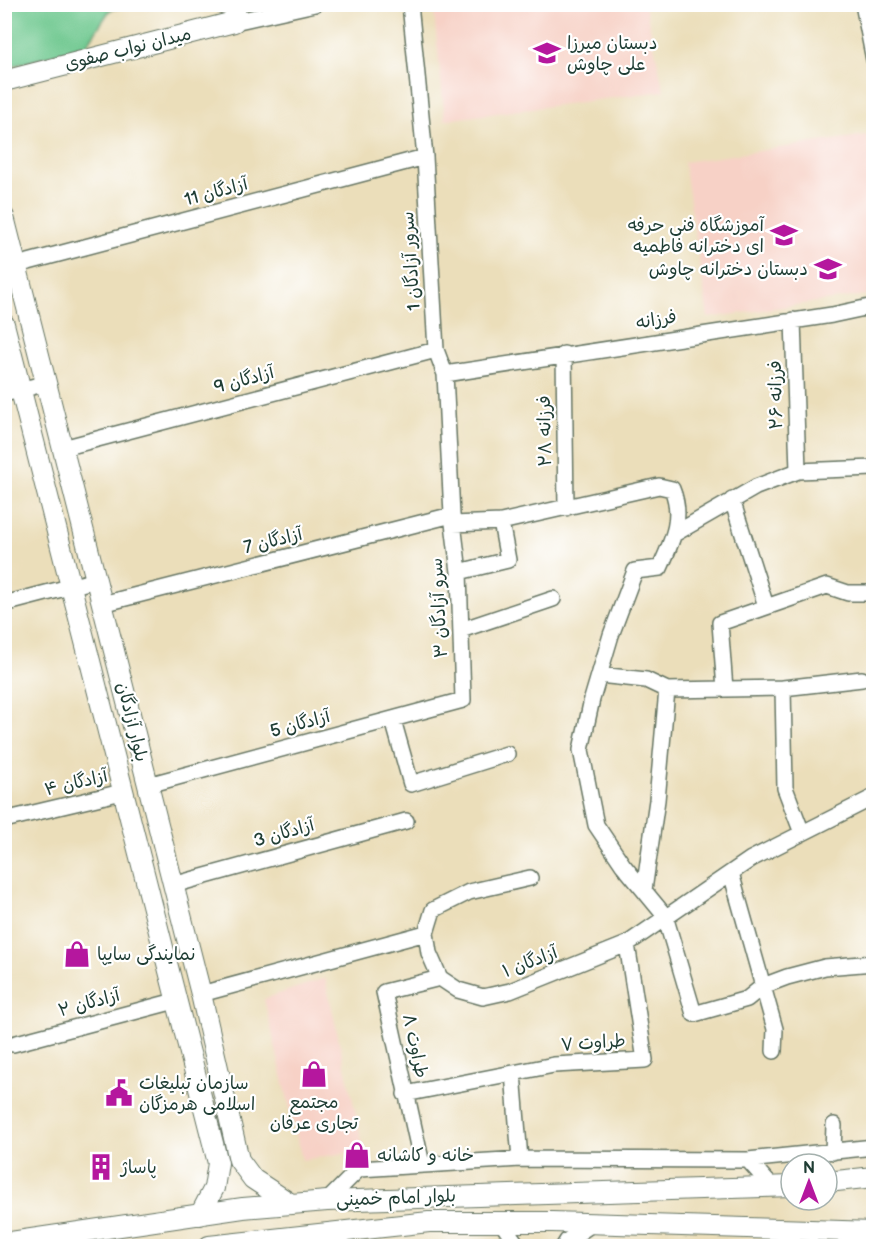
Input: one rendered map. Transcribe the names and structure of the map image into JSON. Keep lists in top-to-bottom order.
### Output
{
  "streets": {
    "main road": ["میدان نواب صفوی", "بلوار آزادگان", "بلوار امام خمینی"],
    "street": [
      "آزادگان 11",
      "سرور آزادگان 1",
      "فرزانه",
      "آزادگان 9",
      "فرزانه ۲۶",
      "فرزانه ۲۸",
      "آزادگان 7",
      "سرو آزادگان ۳",
      "آزادگان 5",
      "آزادگان ۴",
      "آزادگان 3",
      "آزادگان ۱",
      "آزادگان ۲",
      "طراوت ۷",
      "طراوت ۸"
    ]
  },
  "crossings": [
    ["آزادگان 11", "سرور آزادگان 1"],
    ["آزادگان 11", "بلوار آزادگان"],
    ["سرور آزادگان 1", "فرزانه"],
    ["سرور آزادگان 1", "آزادگان 9"],
    ["سرور آزادگان 1", "آزادگان 7"],
    ["سرور آزادگان 1", "سرو آزادگان ۳"],
    ["فرزانه", "فرزانه ۲۶"],
    ["فرزانه", "فرزانه ۲۸"],
    ["آزادگان 9", "بلوار آزادگان"],
    ["فرزانه ۲۸", "آزادگان 7"],
    ["آزادگان 7", "سرو آزادگان ۳"],
    ["آزادگان 7", "بلوار آزادگان"],
    ["سرو آزادگان ۳", "آزادگان 5"],
    ["بلوار آزادگان", "آزادگان 5"],
    ["بلوار آزادگان", "آزادگان ۴"],
    ["بلوار آزادگان", "آزادگان 3"],
    ["بلوار آزادگان", "آزادگان ۲"],
    ["بلوار آزادگان", "بلوار امام خمینی"],
    ["آزادگان ۱", "طراوت ۷"],
    ["آزادگان ۱", "طراوت ۸"]
  ],
  "places": {
    "school or university": ["دبستان میرزا علی چاوش", "آموزشگاه فنی حرفه ای دخترانه فاطمیه", "دبستان دخترانه چاوش"],
    "shop": ["نمایندگی سایپا", "مجتمع تجاری عرفان", "خانه و کاشانه"],
    "public building": ["سازمان تبلیغات اسلامی هرمزگان"],
    "building": ["پاساژ"]
  },
  "north": "top"
}
